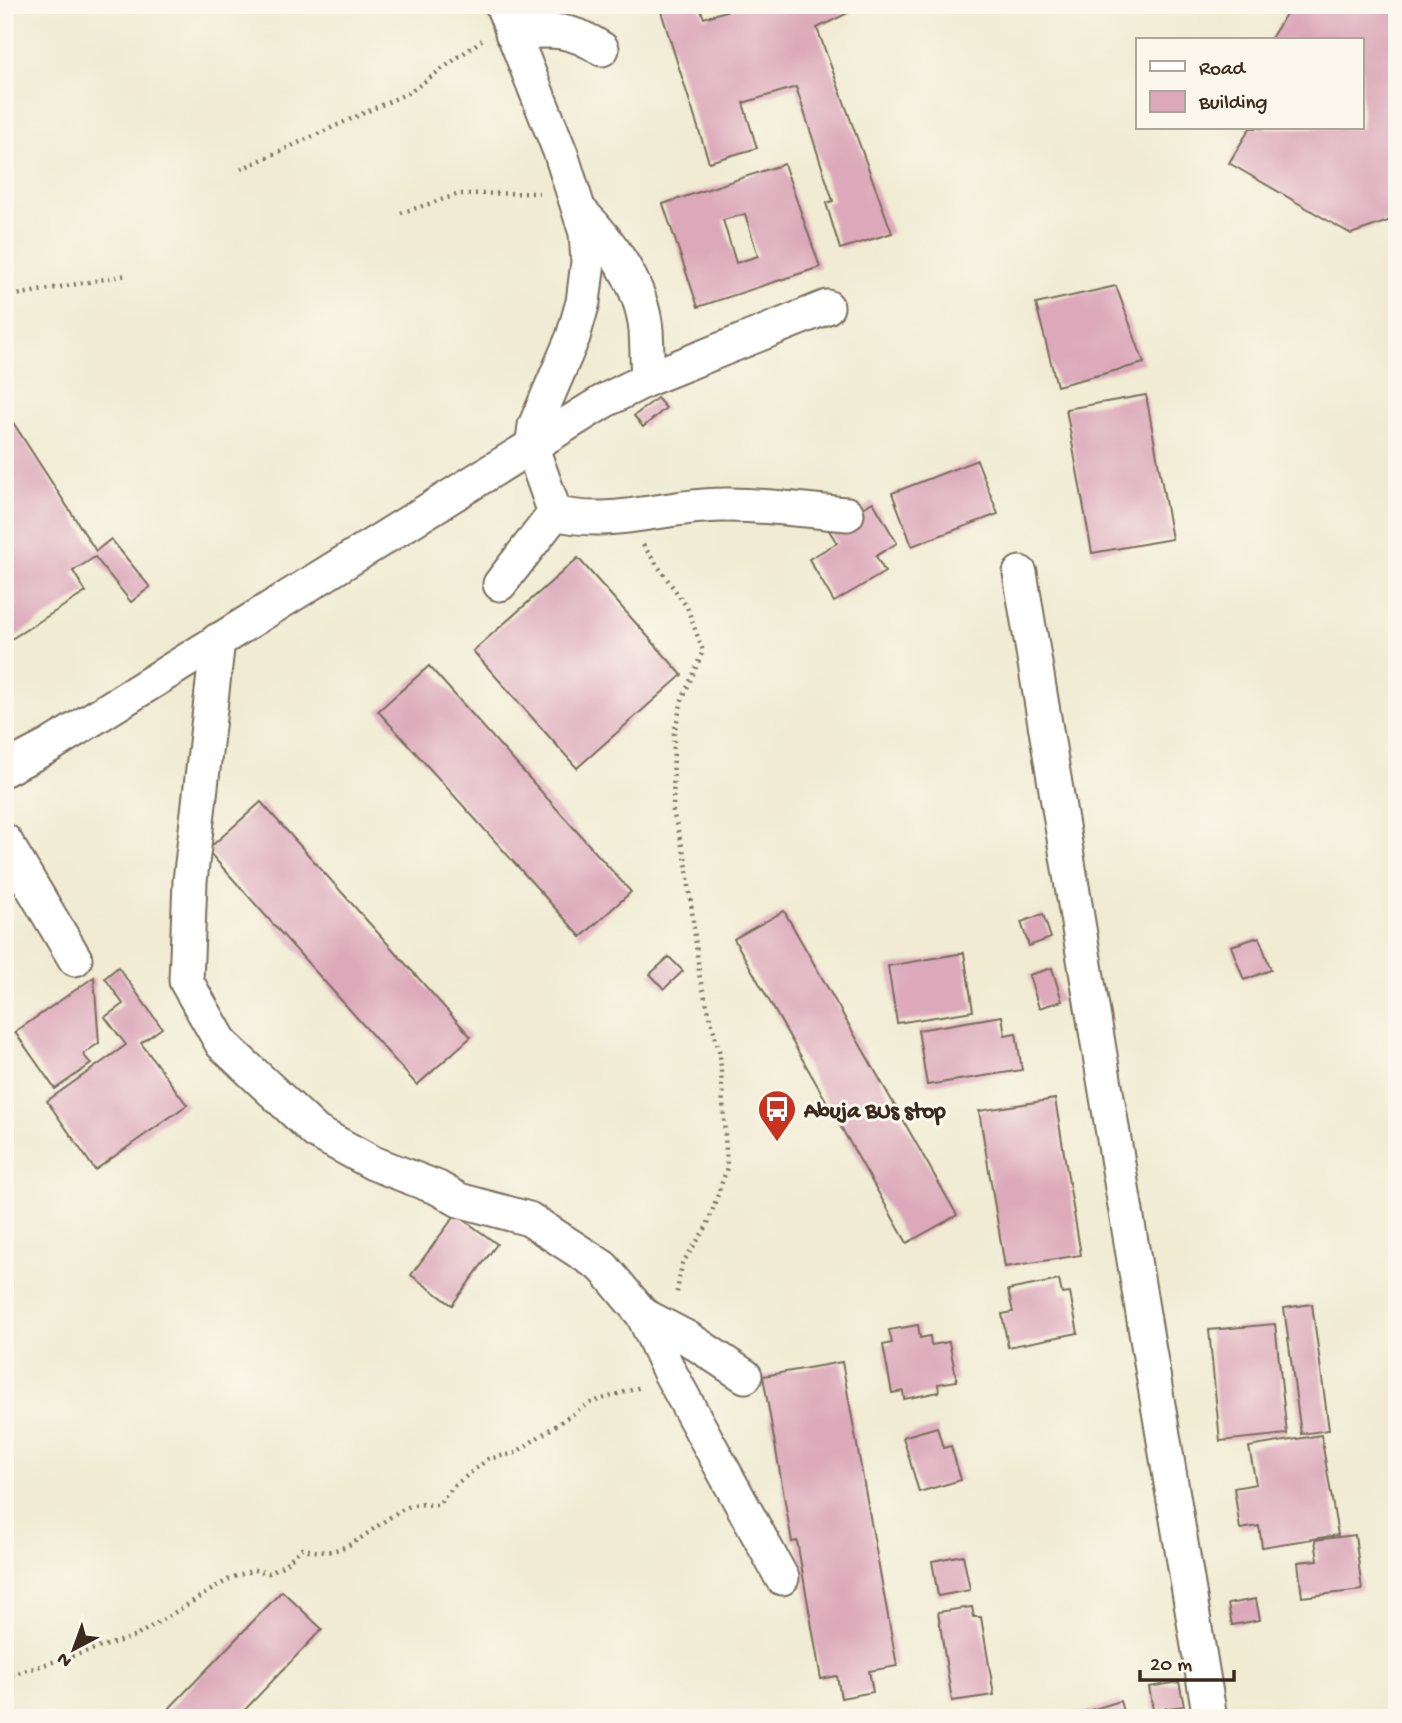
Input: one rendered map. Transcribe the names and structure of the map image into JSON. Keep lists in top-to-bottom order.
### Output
{
  "places": {
    "bus stop": ["Abuja BUs stop"]
  },
  "legend": ["Road", "Building"],
  "scale_bar": "20 m",
  "north": "bottom left"
}
